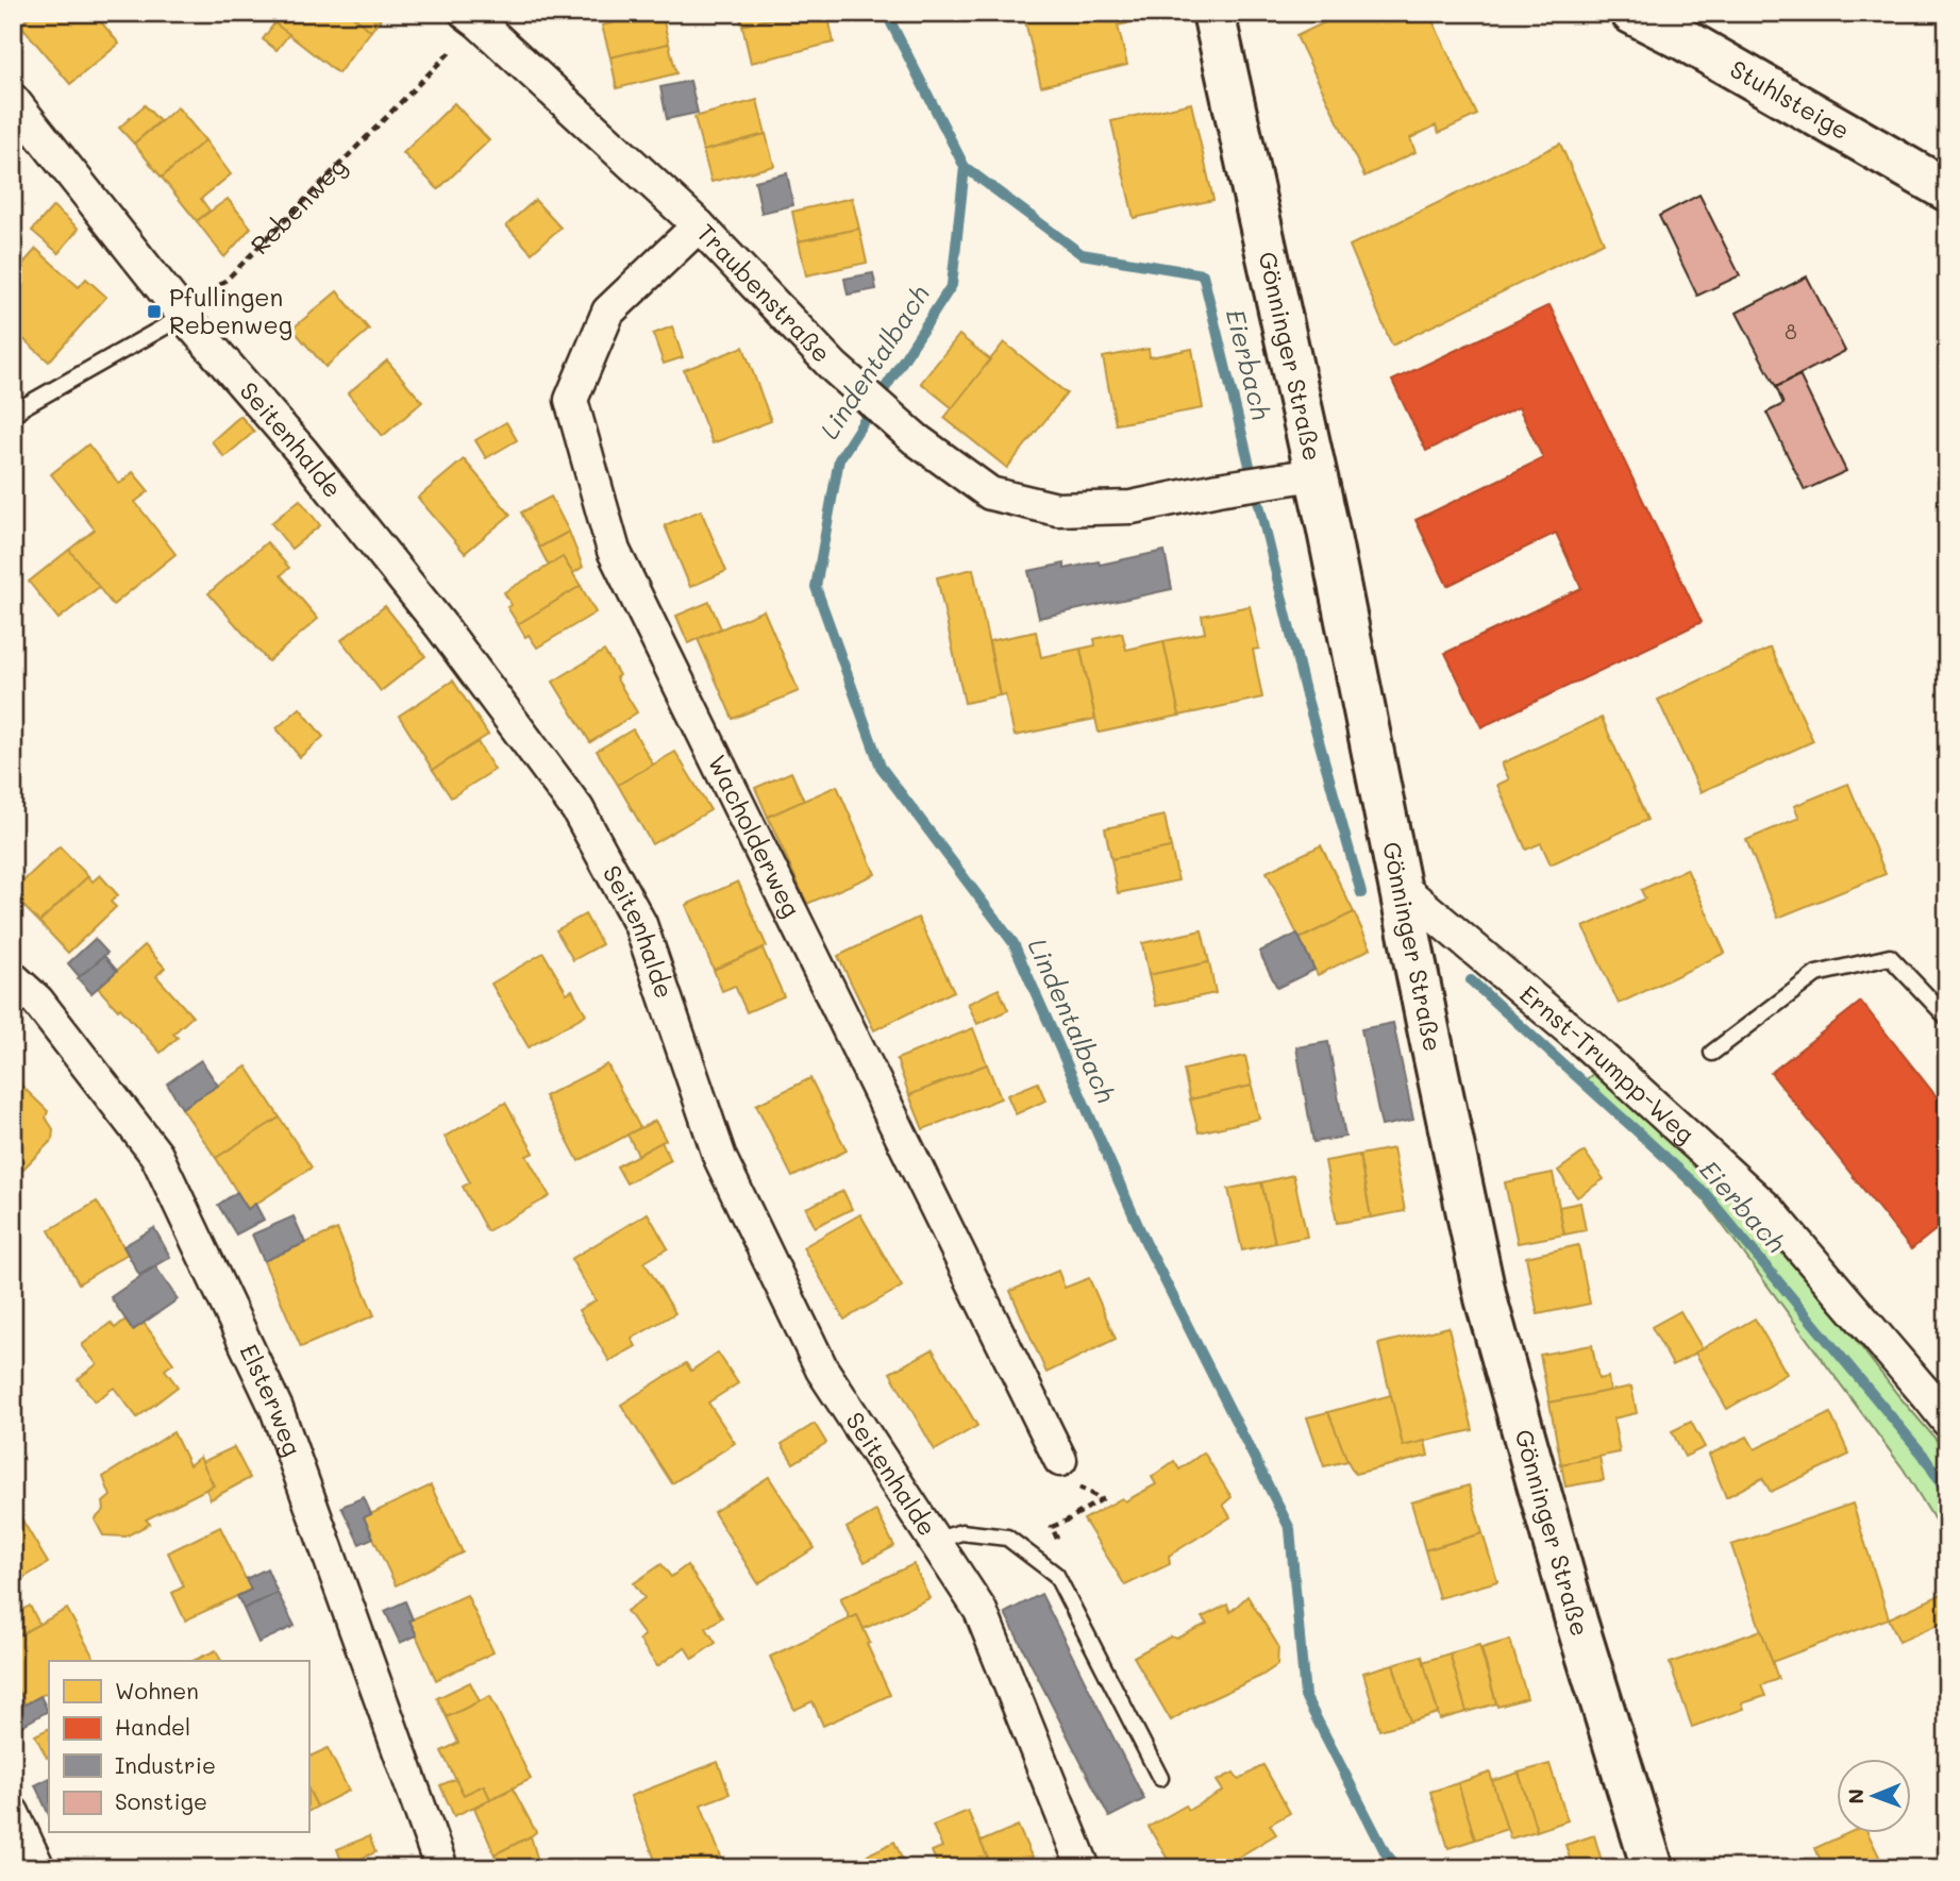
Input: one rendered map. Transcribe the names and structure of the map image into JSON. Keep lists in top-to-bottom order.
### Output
{
  "streets": {
    "street": [
      "Stuhlsteige",
      "Traubenstraße",
      "Gönninger Straße",
      "Seitenhalde",
      "Wacholderweg",
      "Ernst-Trumpp-Weg",
      "Elsterweg"
    ],
    "path": ["Rebenweg"]
  },
  "crossings": [
    ["Rebenweg", "Traubenstraße"],
    ["Rebenweg", "Seitenhalde"],
    ["Traubenstraße", "Gönninger Straße"],
    ["Traubenstraße", "Wacholderweg"],
    ["Gönninger Straße", "Ernst-Trumpp-Weg"]
  ],
  "water": ["Lindentalbach", "Eierbach"],
  "places": {
    "transit": ["Pfullingen Rebenweg"]
  },
  "house_numbers": ["8"],
  "legend": [
    "Wohnen",
    "Handel",
    "Industrie",
    "Sonstige"
  ],
  "north": "left"
}
